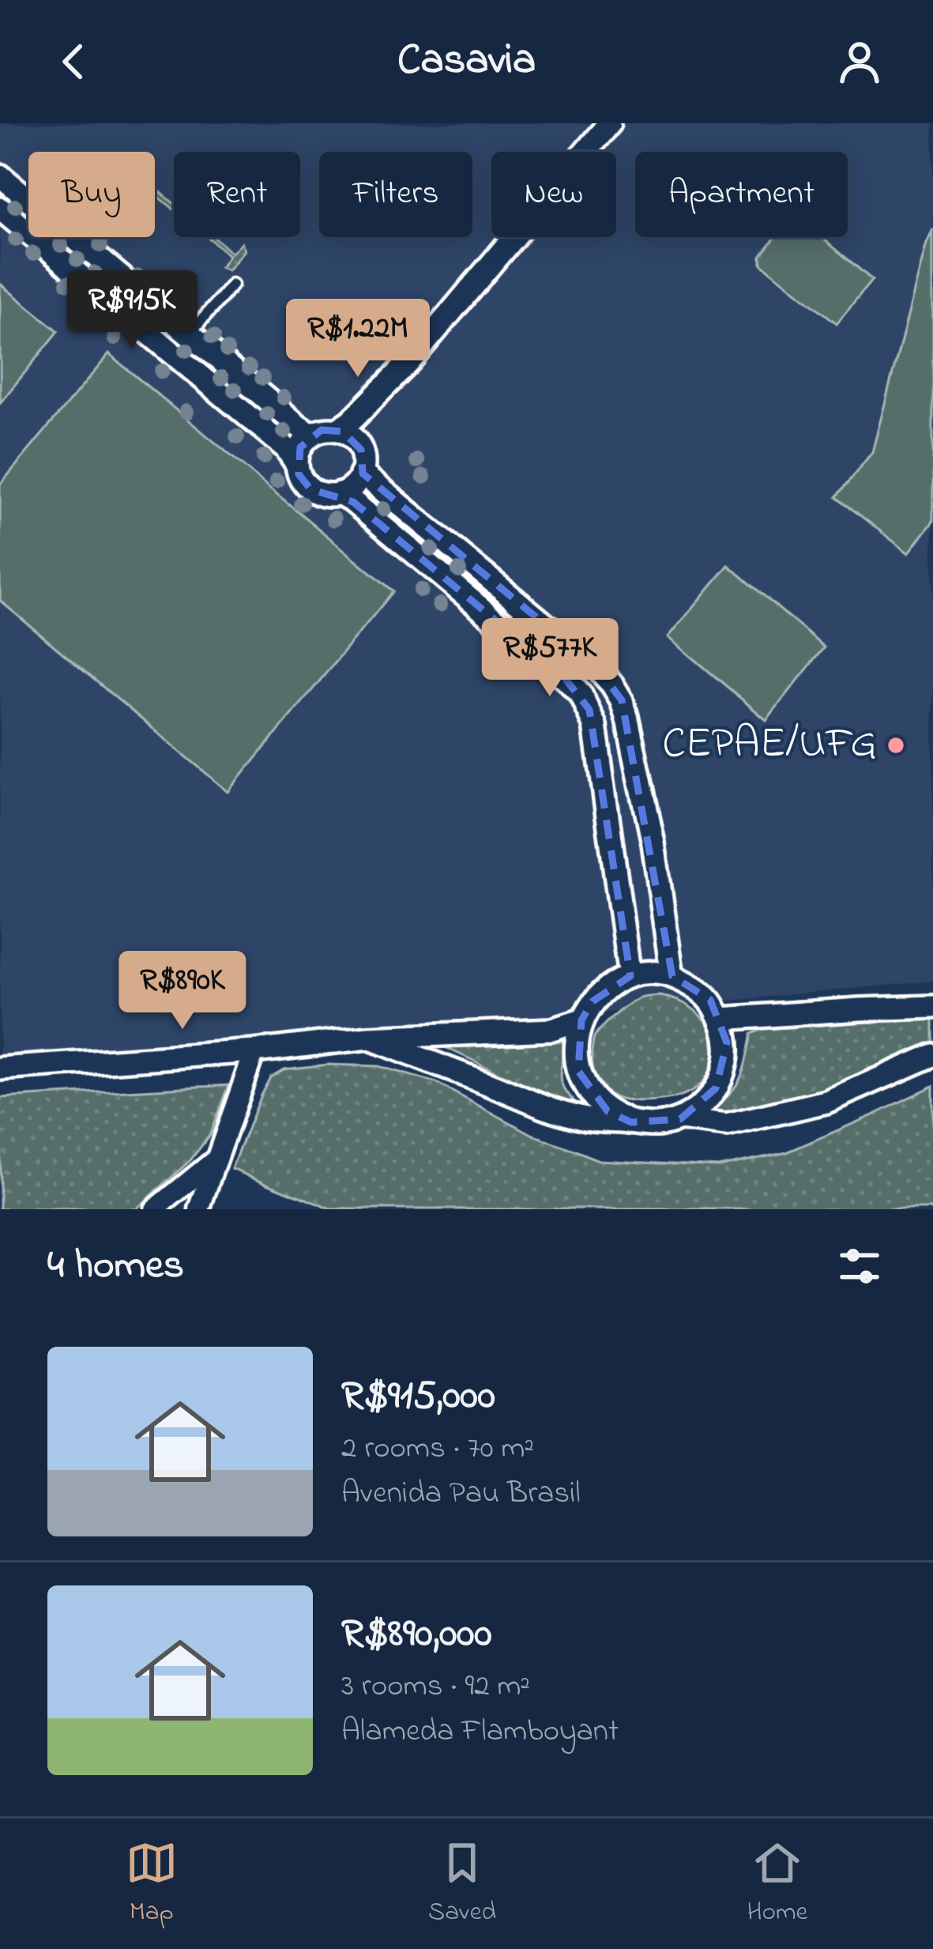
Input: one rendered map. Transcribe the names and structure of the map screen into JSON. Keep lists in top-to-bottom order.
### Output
{
  "places": ["CEPAE/UFG"],
  "page": {
    "header": "Casavia",
    "chip": [
      "Buy",
      "Rent",
      "Filters",
      "New",
      "Apartment"
    ],
    "price": [
      "R$915K",
      "R$1.22M",
      "R$577K",
      "R$890K"
    ],
    "heading": "4 homes",
    "list": [
      {
        "name": "R$915,000",
        "note": "2 rooms · 70 m² · Avenida Pau Brasil"
      },
      {
        "name": "R$890,000",
        "note": "3 rooms · 92 m² · Alameda Flamboyant"
      }
    ],
    "tabs": ["Map", "Saved", "Home"]
  }
}
